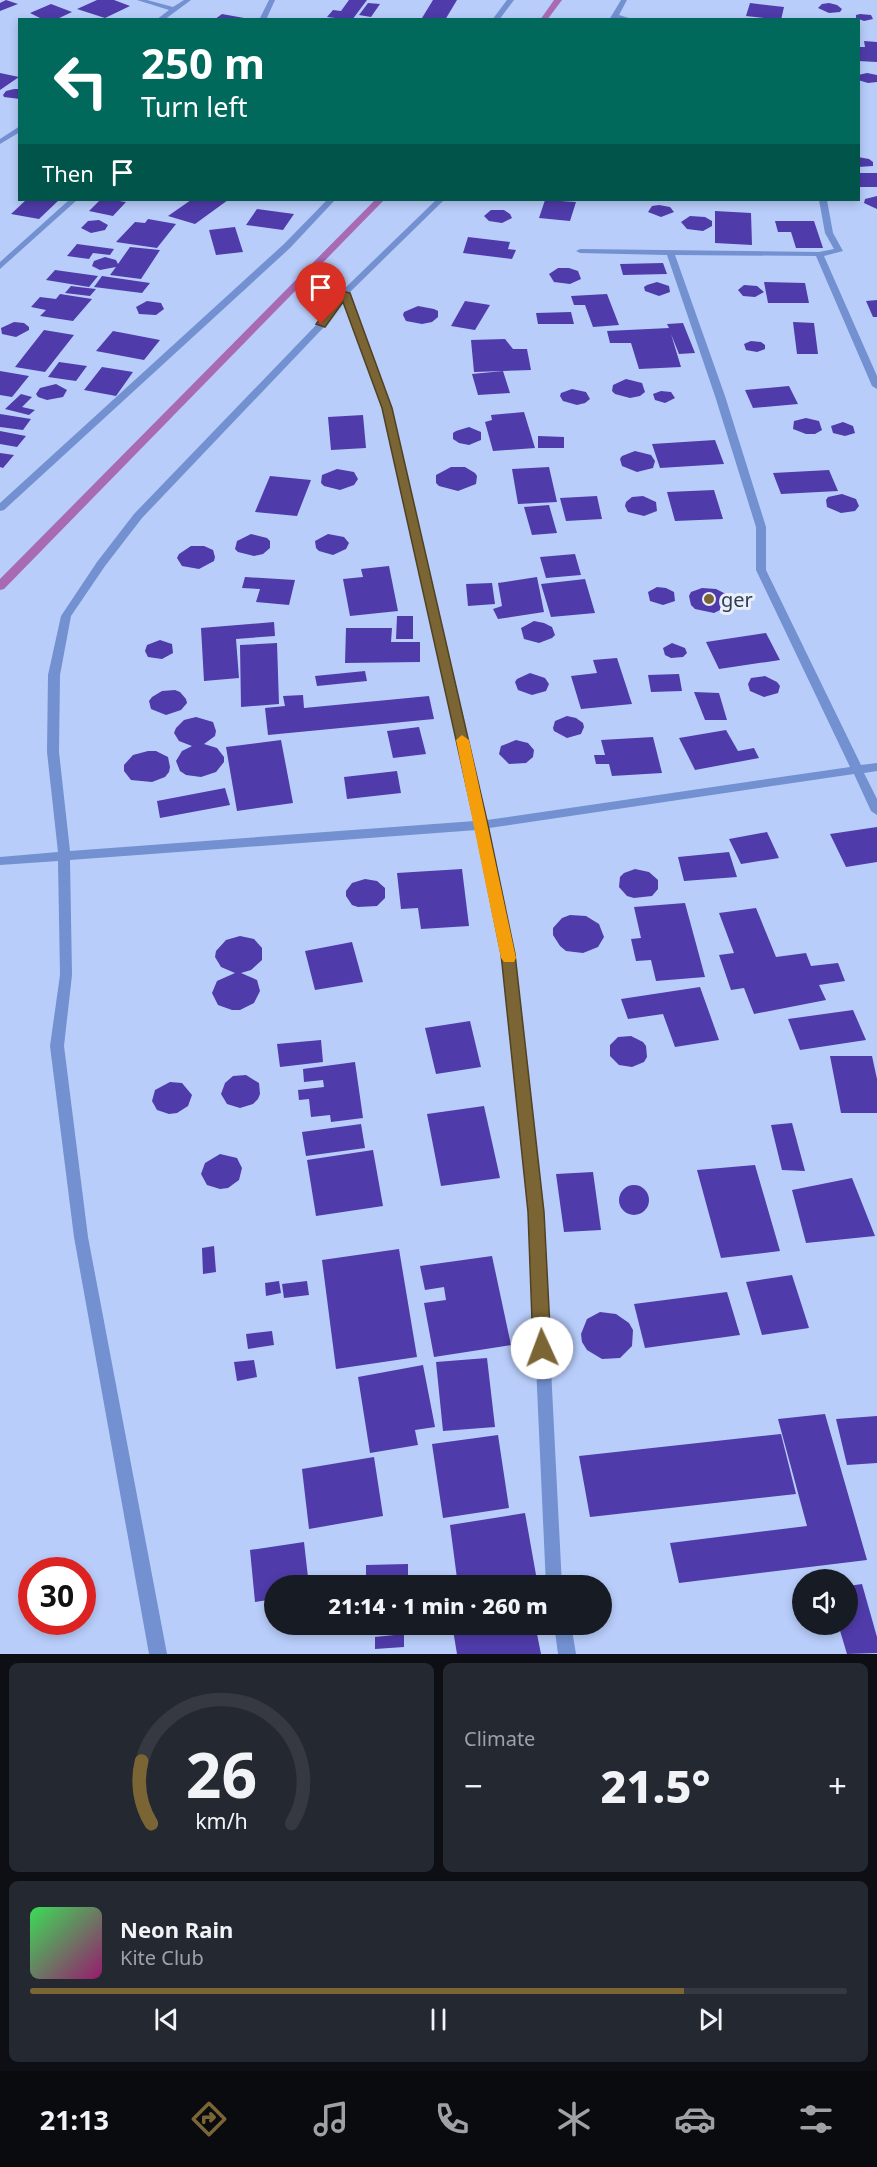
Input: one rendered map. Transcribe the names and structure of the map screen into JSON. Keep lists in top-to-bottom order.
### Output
{
  "places": ["ger"],
  "page": {
    "turn": ["250 m", "Turn left"],
    "then": "Then",
    "limit": "30",
    "trip": "21:14 · 1 min · 260 m",
    "tile": "Climate",
    "heat": ["−", "21.5°", "+"],
    "song": ["Neon Rain", "Kite Club"],
    "tabs": "21:13",
    "gauge": ["26", "km/h"]
  }
}
